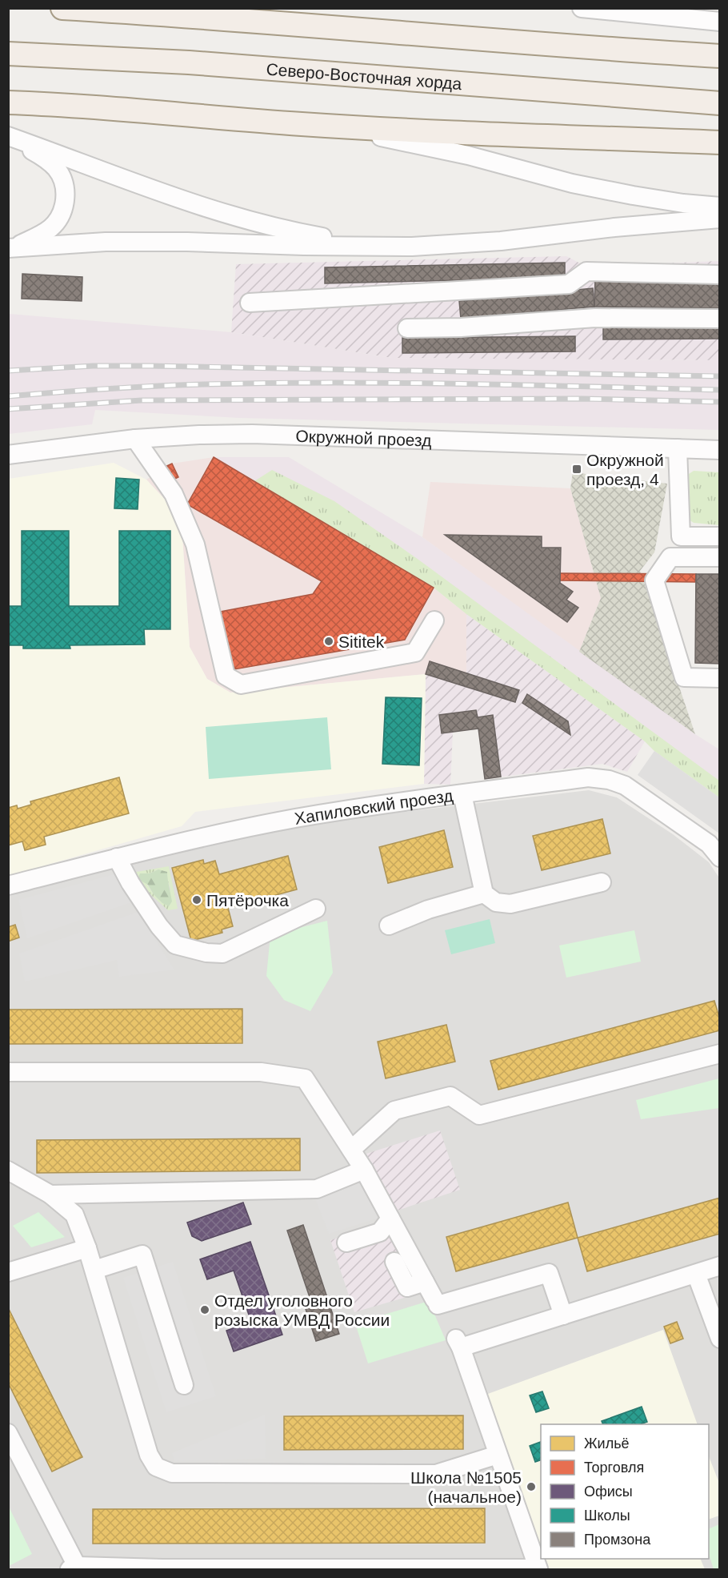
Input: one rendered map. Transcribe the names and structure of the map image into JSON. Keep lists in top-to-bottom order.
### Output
{
  "streets": {
    "main road": ["Северо-Восточная хорда"],
    "street": ["Окружной проезд", "Хапиловский проезд"]
  },
  "places": {
    "transit": ["Окружной проезд, 4"],
    "other": [
      "Sititek",
      "Пятёрочка",
      "Отдел уголовного розыска УМВД России",
      "Школа №1505 (начальное)"
    ]
  },
  "legend": [
    "Жильё",
    "Торговля",
    "Офисы",
    "Школы",
    "Промзона"
  ]
}
